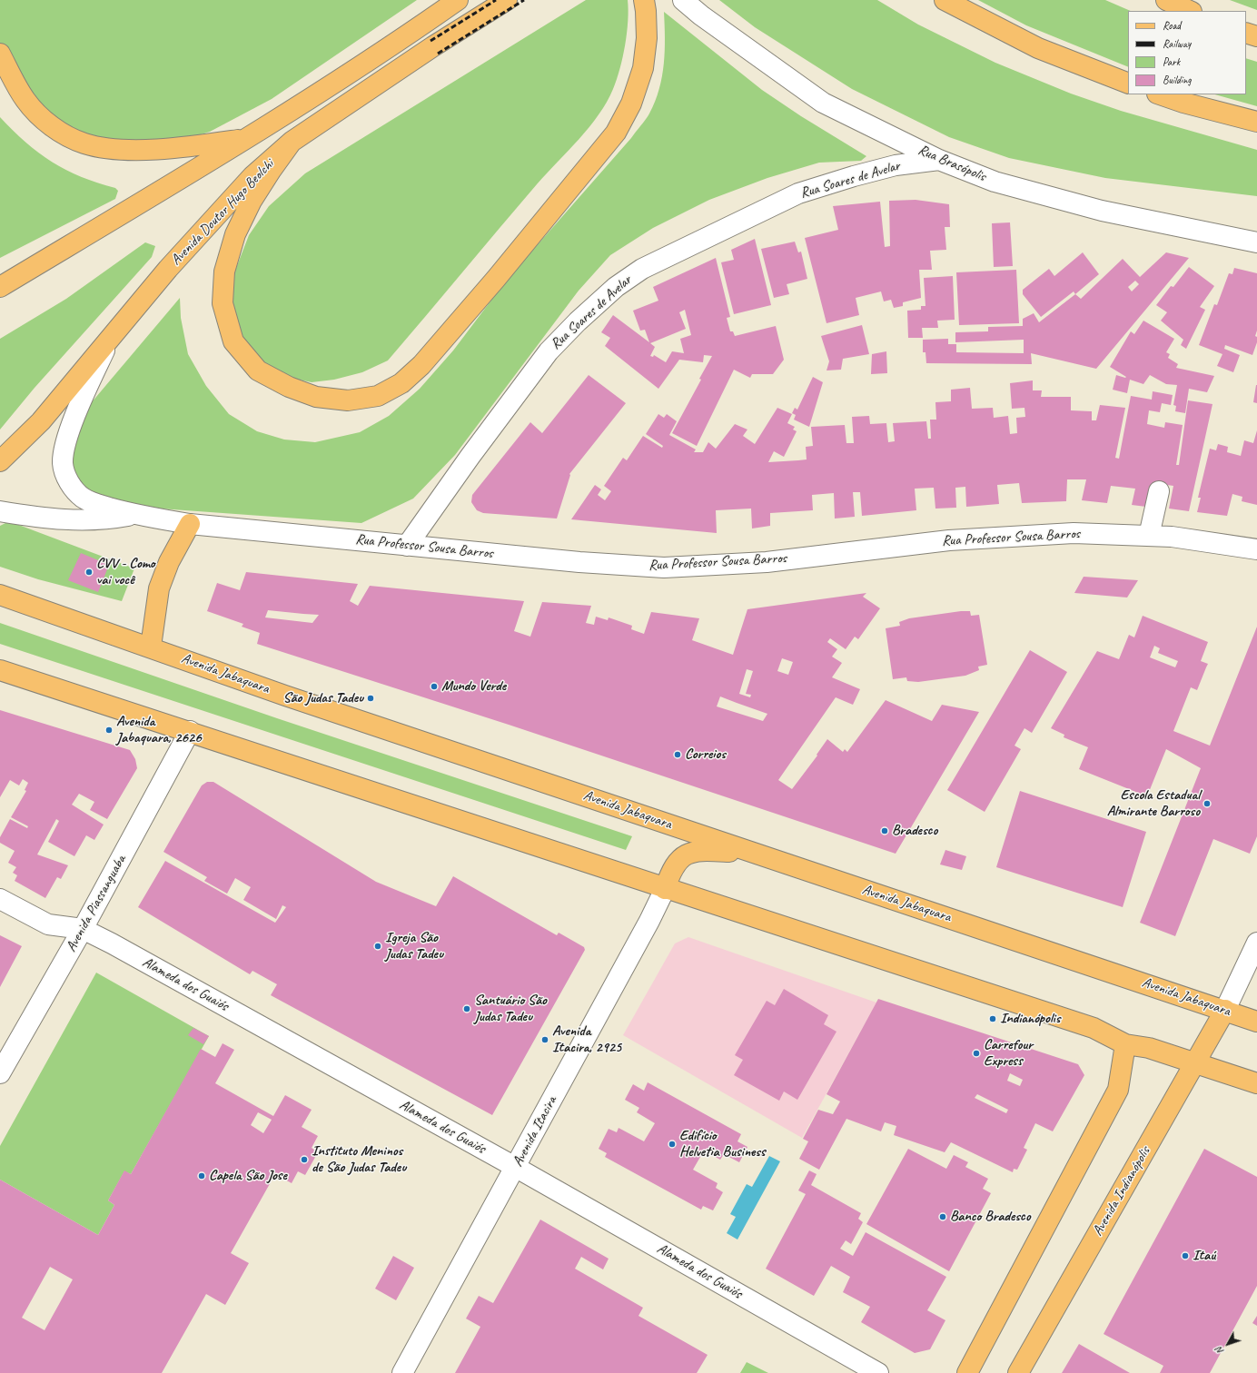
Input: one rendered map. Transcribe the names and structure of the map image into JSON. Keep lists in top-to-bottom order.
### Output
{
  "streets": {
    "main road": ["Avenida Doutor Hugo Beolchi", "Avenida Jabaquara", "Avenida Indianópolis"],
    "street": [
      "Rua Brasópolis",
      "Rua Soares de Avelar",
      "Rua Professor Sousa Barros",
      "Avenida Piassanguaba",
      "Alameda dos Guaiós",
      "Avenida Itacira"
    ]
  },
  "crossings": [
    ["Rua Brasópolis", "Rua Soares de Avelar"],
    ["Rua Soares de Avelar", "Rua Professor Sousa Barros"],
    ["Avenida Doutor Hugo Beolchi", "Rua Professor Sousa Barros"],
    ["Avenida Jabaquara", "Avenida Indianópolis"],
    ["Avenida Piassanguaba", "Alameda dos Guaiós"],
    ["Alameda dos Guaiós", "Avenida Itacira"]
  ],
  "places": [
    "CVV - Como vai você",
    "Mundo Verde",
    "São Judas Tadeu",
    "Avenida Jabaquara, 2626",
    "Correios",
    "Escola Estadual Almirante Barroso",
    "Bradesco",
    "Igreja São Judas Tadeu",
    "Santuário São Judas Tadeu",
    "Indianópolis",
    "Avenida Itacira, 2925",
    "Carrefour Express",
    "Edifício Helvetia Business",
    "Instituto Meninos de São Judas Tadeu",
    "Capela São Jose",
    "Banco Bradesco",
    "Itaú"
  ],
  "legend": [
    "Road",
    "Railway",
    "Park",
    "Building"
  ],
  "north": "bottom left"
}
